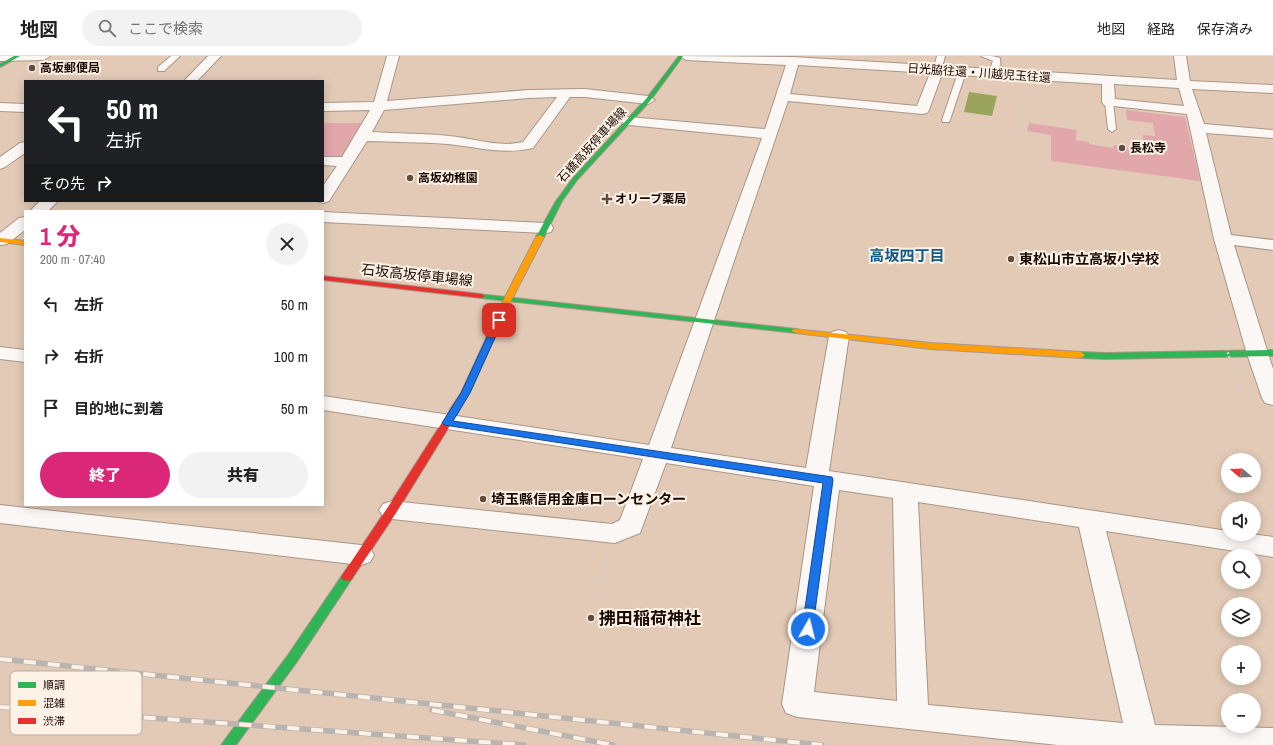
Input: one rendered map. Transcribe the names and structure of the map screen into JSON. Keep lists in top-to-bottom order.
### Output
{
  "streets": {
    "street": ["日光脇往還・川越児玉往還", "石橋高坂停車場線", "石坂高坂停車場線"]
  },
  "crossings": [
    ["石橋高坂停車場線", "石坂高坂停車場線"]
  ],
  "districts": ["高坂四丁目"],
  "places": {
    "other": [
      "高坂郵便局",
      "長松寺",
      "高坂幼稚園",
      "東松山市立高坂小学校",
      "埼玉縣信用金庫ローンセンター",
      "拂田稲荷神社"
    ],
    "health": ["オリーブ薬局"]
  },
  "legend": ["順調", "混雑", "渋滞"],
  "north": "left",
  "page": {
    "header": "地図",
    "search": "ここで検索",
    "nav": ["地図", "経路", "保存済み"],
    "turn": ["50 m", "左折"],
    "then": "その先",
    "heading": ["1 分", "200 m · 07:40"],
    "list": [
      {
        "name": "左折",
        "value": "50 m"
      },
      {
        "name": "右折",
        "value": "100 m"
      },
      {
        "name": "目的地に到着",
        "value": "50 m"
      }
    ],
    "buttons": ["終了", "共有"],
    "map_buttons": ["+", "−"]
  }
}
